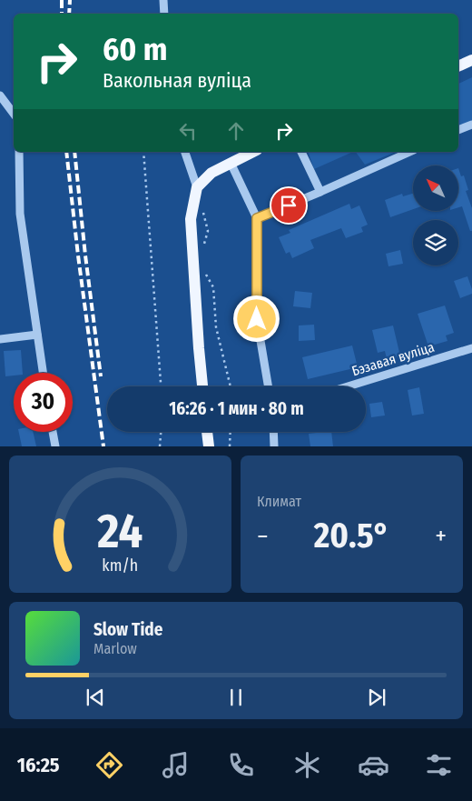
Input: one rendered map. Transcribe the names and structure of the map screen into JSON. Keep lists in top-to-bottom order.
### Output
{
  "streets": {
    "street": ["Бэзавая вуліца"]
  },
  "north": "top left",
  "page": {
    "turn": ["60 m", "Вакольная вуліца"],
    "limit": "30",
    "trip": "16:26 · 1 мин · 80 m",
    "tile": "Климат",
    "heat": ["−", "20.5°", "+"],
    "song": ["Slow Tide", "Marlow"],
    "tabs": "16:25",
    "gauge": ["24", "km/h"]
  }
}
